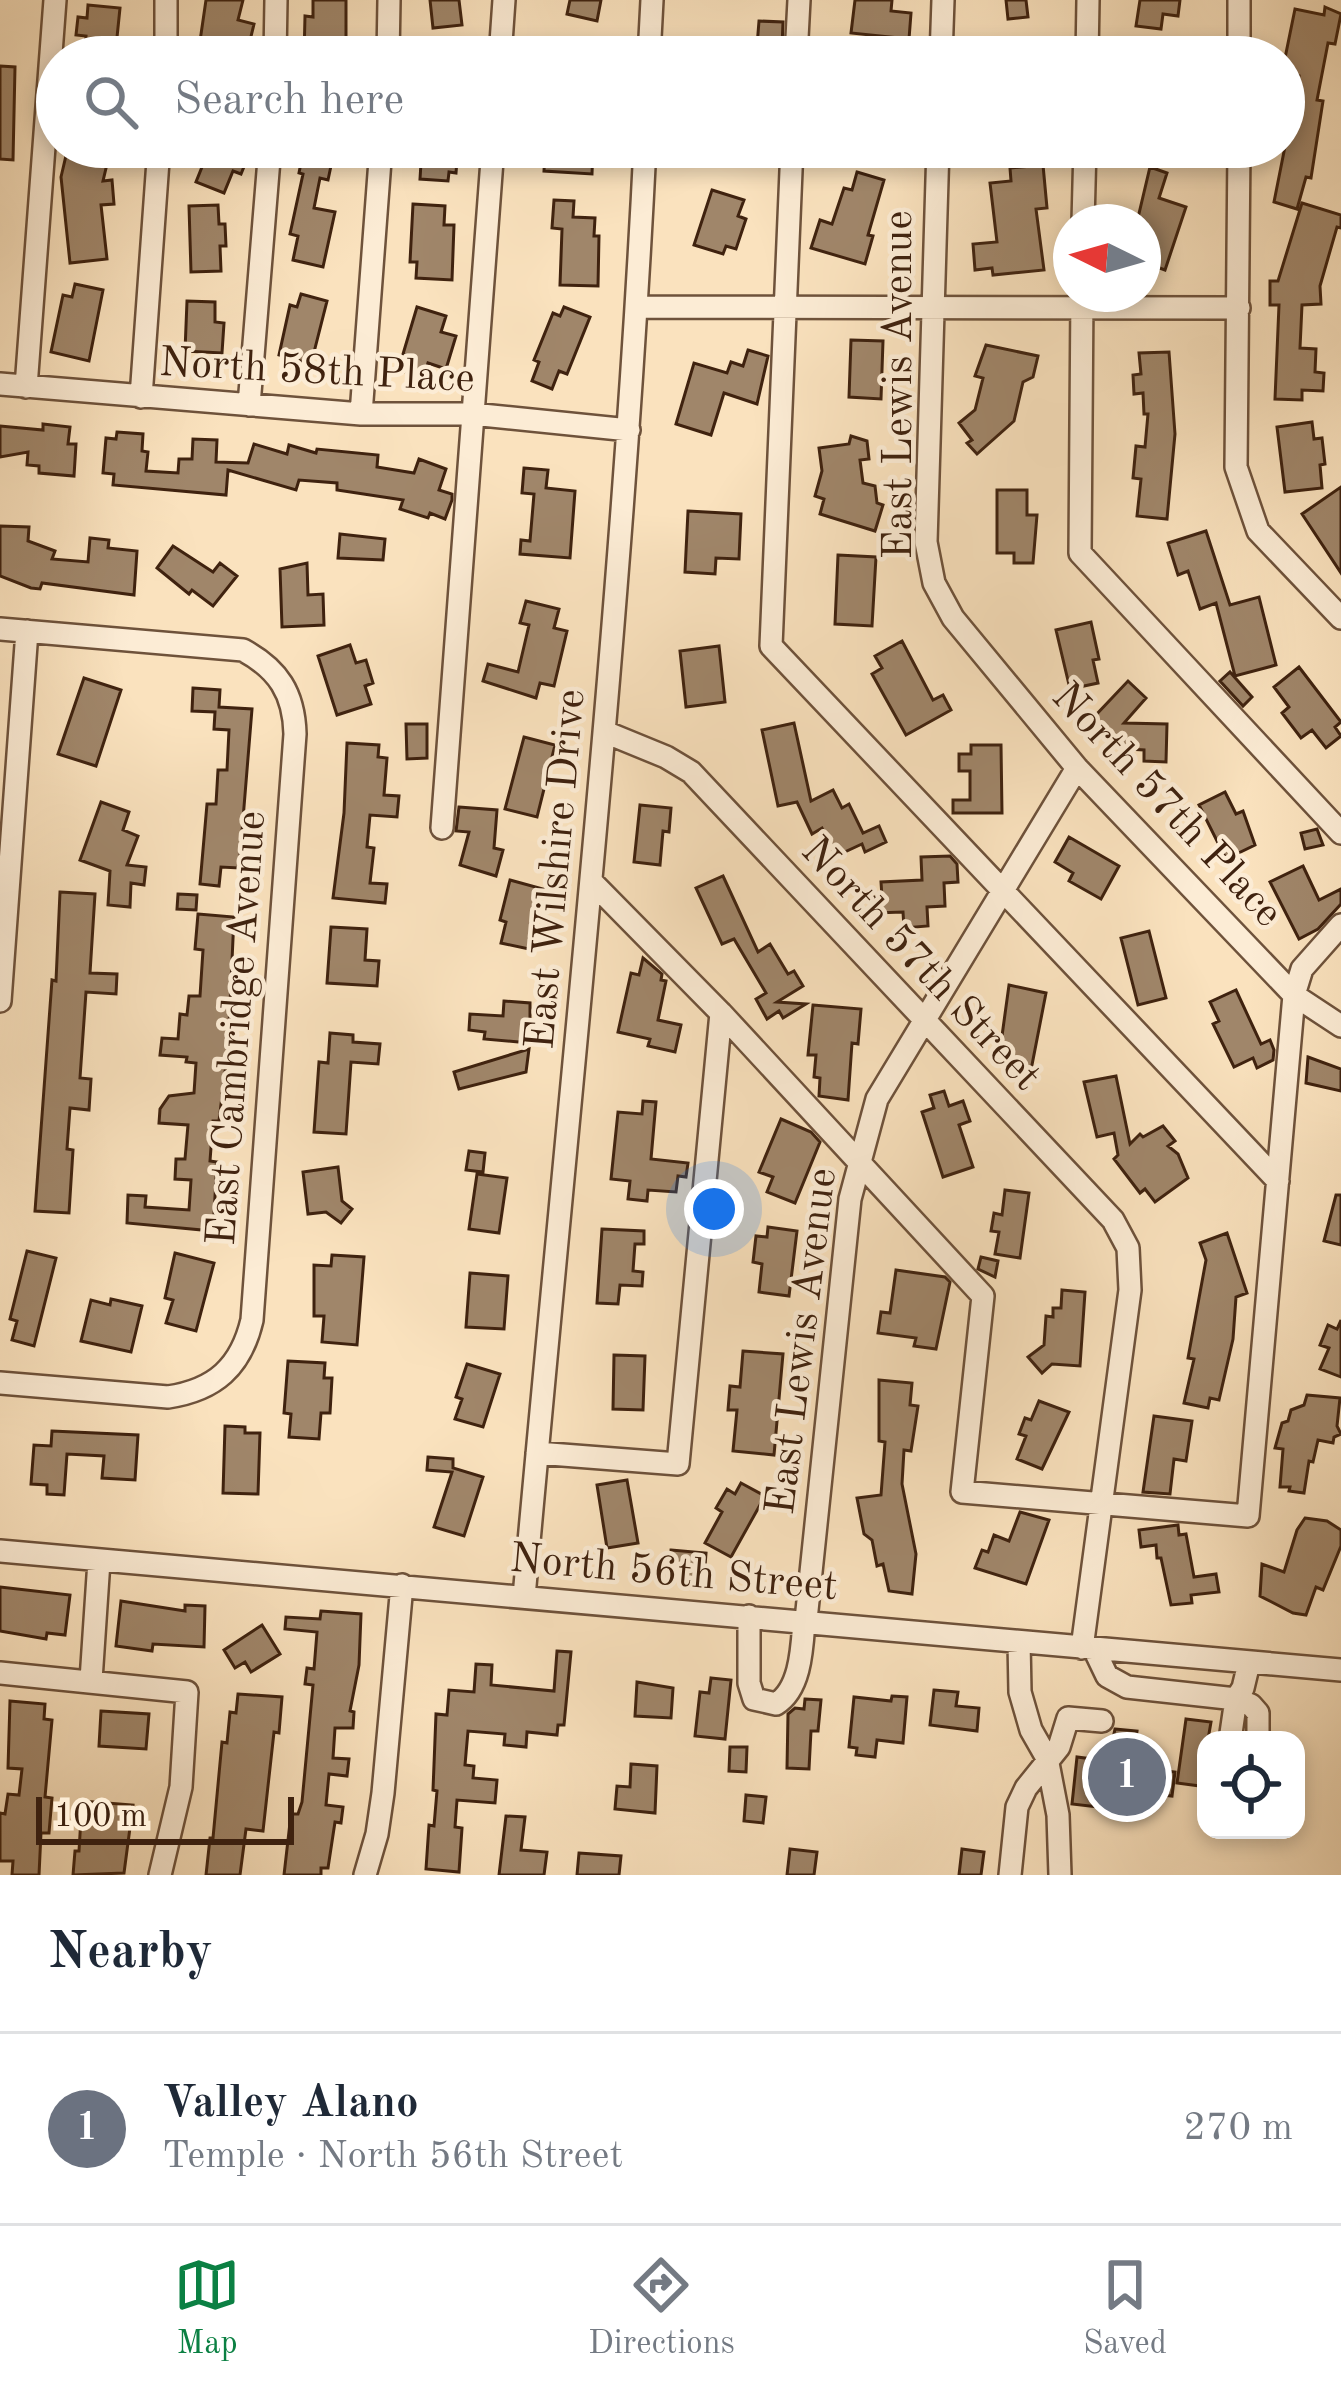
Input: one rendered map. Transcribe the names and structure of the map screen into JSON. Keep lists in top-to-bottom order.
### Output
{
  "streets": {
    "street": [
      "North 58th Place",
      "East Lewis Avenue",
      "North 57th Place",
      "East Wilshire Drive",
      "North 57th Street",
      "East Cambridge Avenue",
      "North 56th Street"
    ]
  },
  "crossings": [
    ["North 58th Place", "East Wilshire Drive"],
    ["East Lewis Avenue", "North 57th Place"],
    ["East Lewis Avenue", "North 57th Street"],
    ["East Lewis Avenue", "North 56th Street"],
    ["East Wilshire Drive", "North 57th Street"],
    ["East Wilshire Drive", "North 56th Street"],
    ["North 57th Street", "North 56th Street"]
  ],
  "scale_bar": "100 m",
  "north": "left",
  "page": {
    "search": "Search here",
    "pins": "1",
    "scale": "100 m",
    "heading": "Nearby",
    "list": [
      {
        "mark": "1",
        "name": "Valley Alano",
        "note": "Temple · North 56th Street",
        "value": "270 m"
      }
    ],
    "nav": ["Map", "Directions", "Saved"]
  }
}
